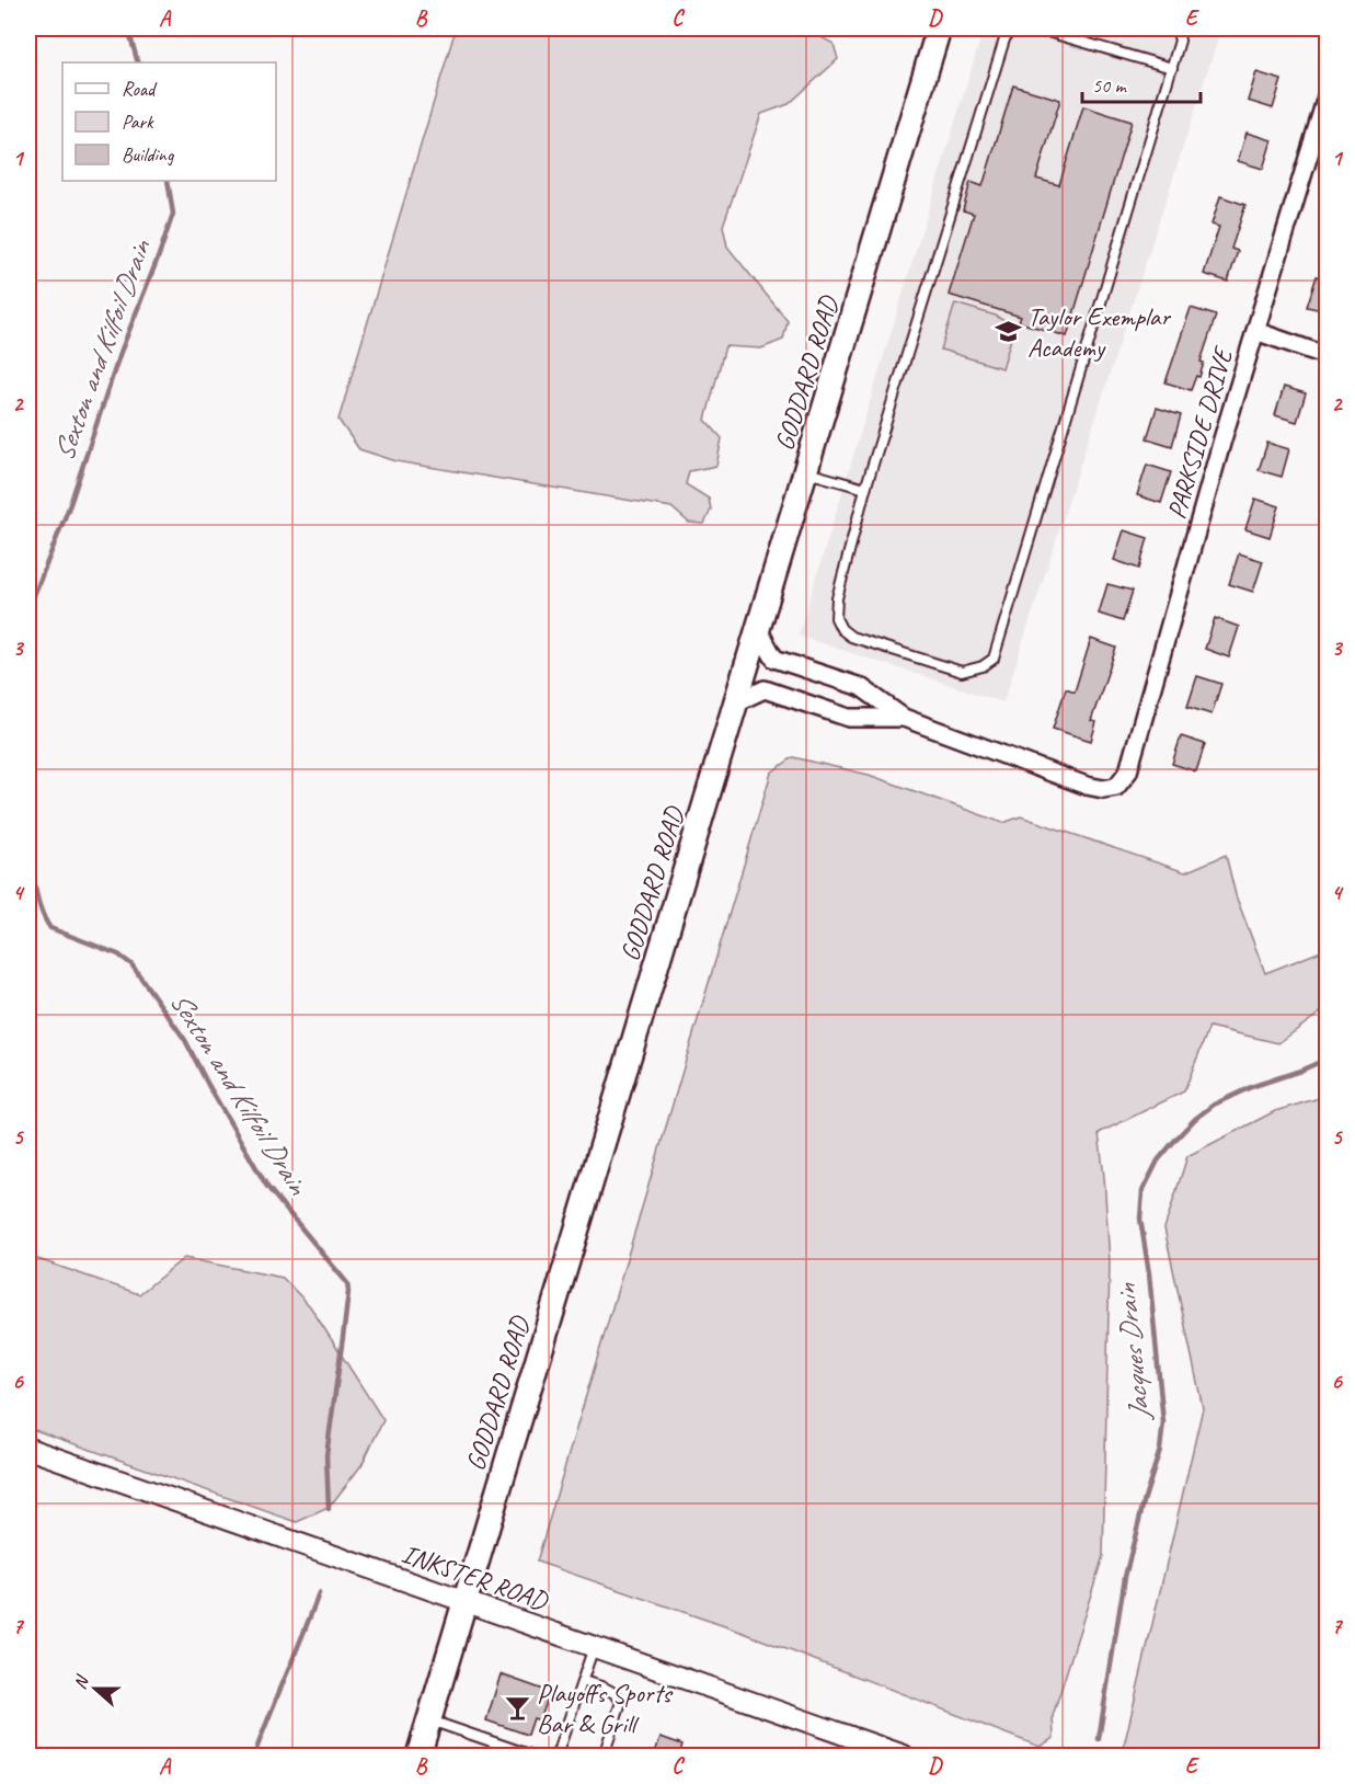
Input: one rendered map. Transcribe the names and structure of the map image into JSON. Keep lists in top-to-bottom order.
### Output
{
  "streets": {
    "main road": ["GODDARD ROAD"],
    "street": ["PARKSIDE DRIVE", "INKSTER ROAD"]
  },
  "crossings": [
    ["GODDARD ROAD", "INKSTER ROAD"]
  ],
  "water": ["Sexton and Kilfoil Drain", "Jacques Drain"],
  "places": {
    "school or university": ["Taylor Exemplar Academy"],
    "bar": ["Playoffs Sports Bar & Grill"]
  },
  "legend": ["Road", "Park", "Building"],
  "scale_bar": "50 m",
  "north": "left",
  "grid": {
    "columns": [
      "A",
      "B",
      "C",
      "D",
      "E"
    ],
    "rows": [
      "1",
      "2",
      "3",
      "4",
      "5",
      "6",
      "7"
    ]
  }
}
